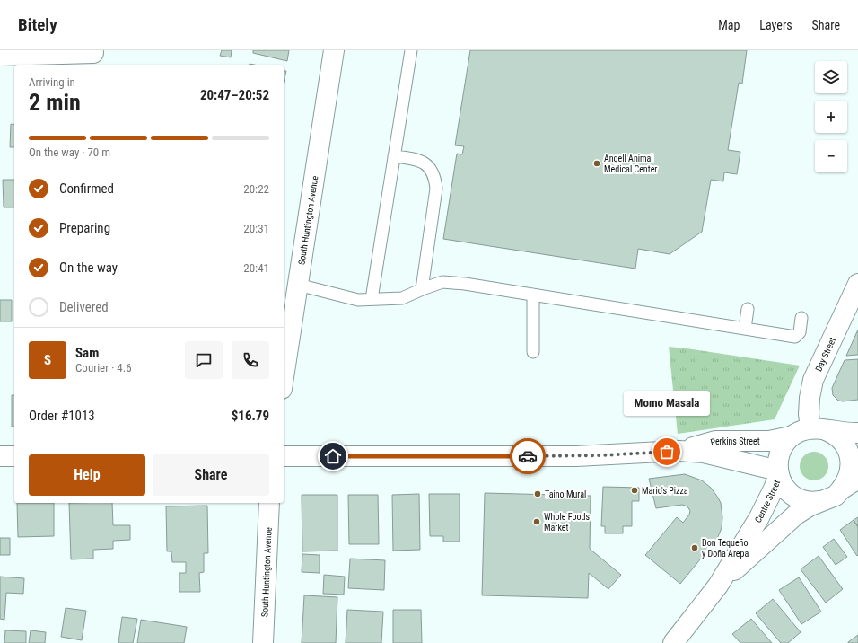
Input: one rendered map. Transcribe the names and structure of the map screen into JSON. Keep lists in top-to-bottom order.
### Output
{
  "streets": {
    "main road": [
      "South Huntington Avenue",
      "Day Street",
      "Perkins Street",
      "Centre Street"
    ]
  },
  "crossings": [
    ["Day Street", "Perkins Street"],
    ["Day Street", "Centre Street"],
    ["Perkins Street", "Centre Street"]
  ],
  "places": [
    "Angell Animal Medical Center",
    "Momo Masala",
    "Mario's Pizza",
    "Taino Mural",
    "Whole Foods Market",
    "Don Tequeño y Doña Arepa"
  ],
  "page": {
    "header": "Bitely",
    "nav": ["Map", "Layers", "Share"],
    "map_buttons": ["+", "−"],
    "heading": ["2 min", "Arriving in", "20:47–20:52"],
    "panel": [
      "Sam",
      "Courier · 4.6",
      "Order #1013",
      "$16.79"
    ],
    "bar": "On the way · 70 m",
    "list": [
      ["Confirmed", "20:22"],
      ["Preparing", "20:31"],
      ["On the way", "20:41"],
      "Delivered"
    ],
    "round": "S",
    "bubble": "Momo Masala",
    "buttons": ["Help", "Share"]
  }
}
